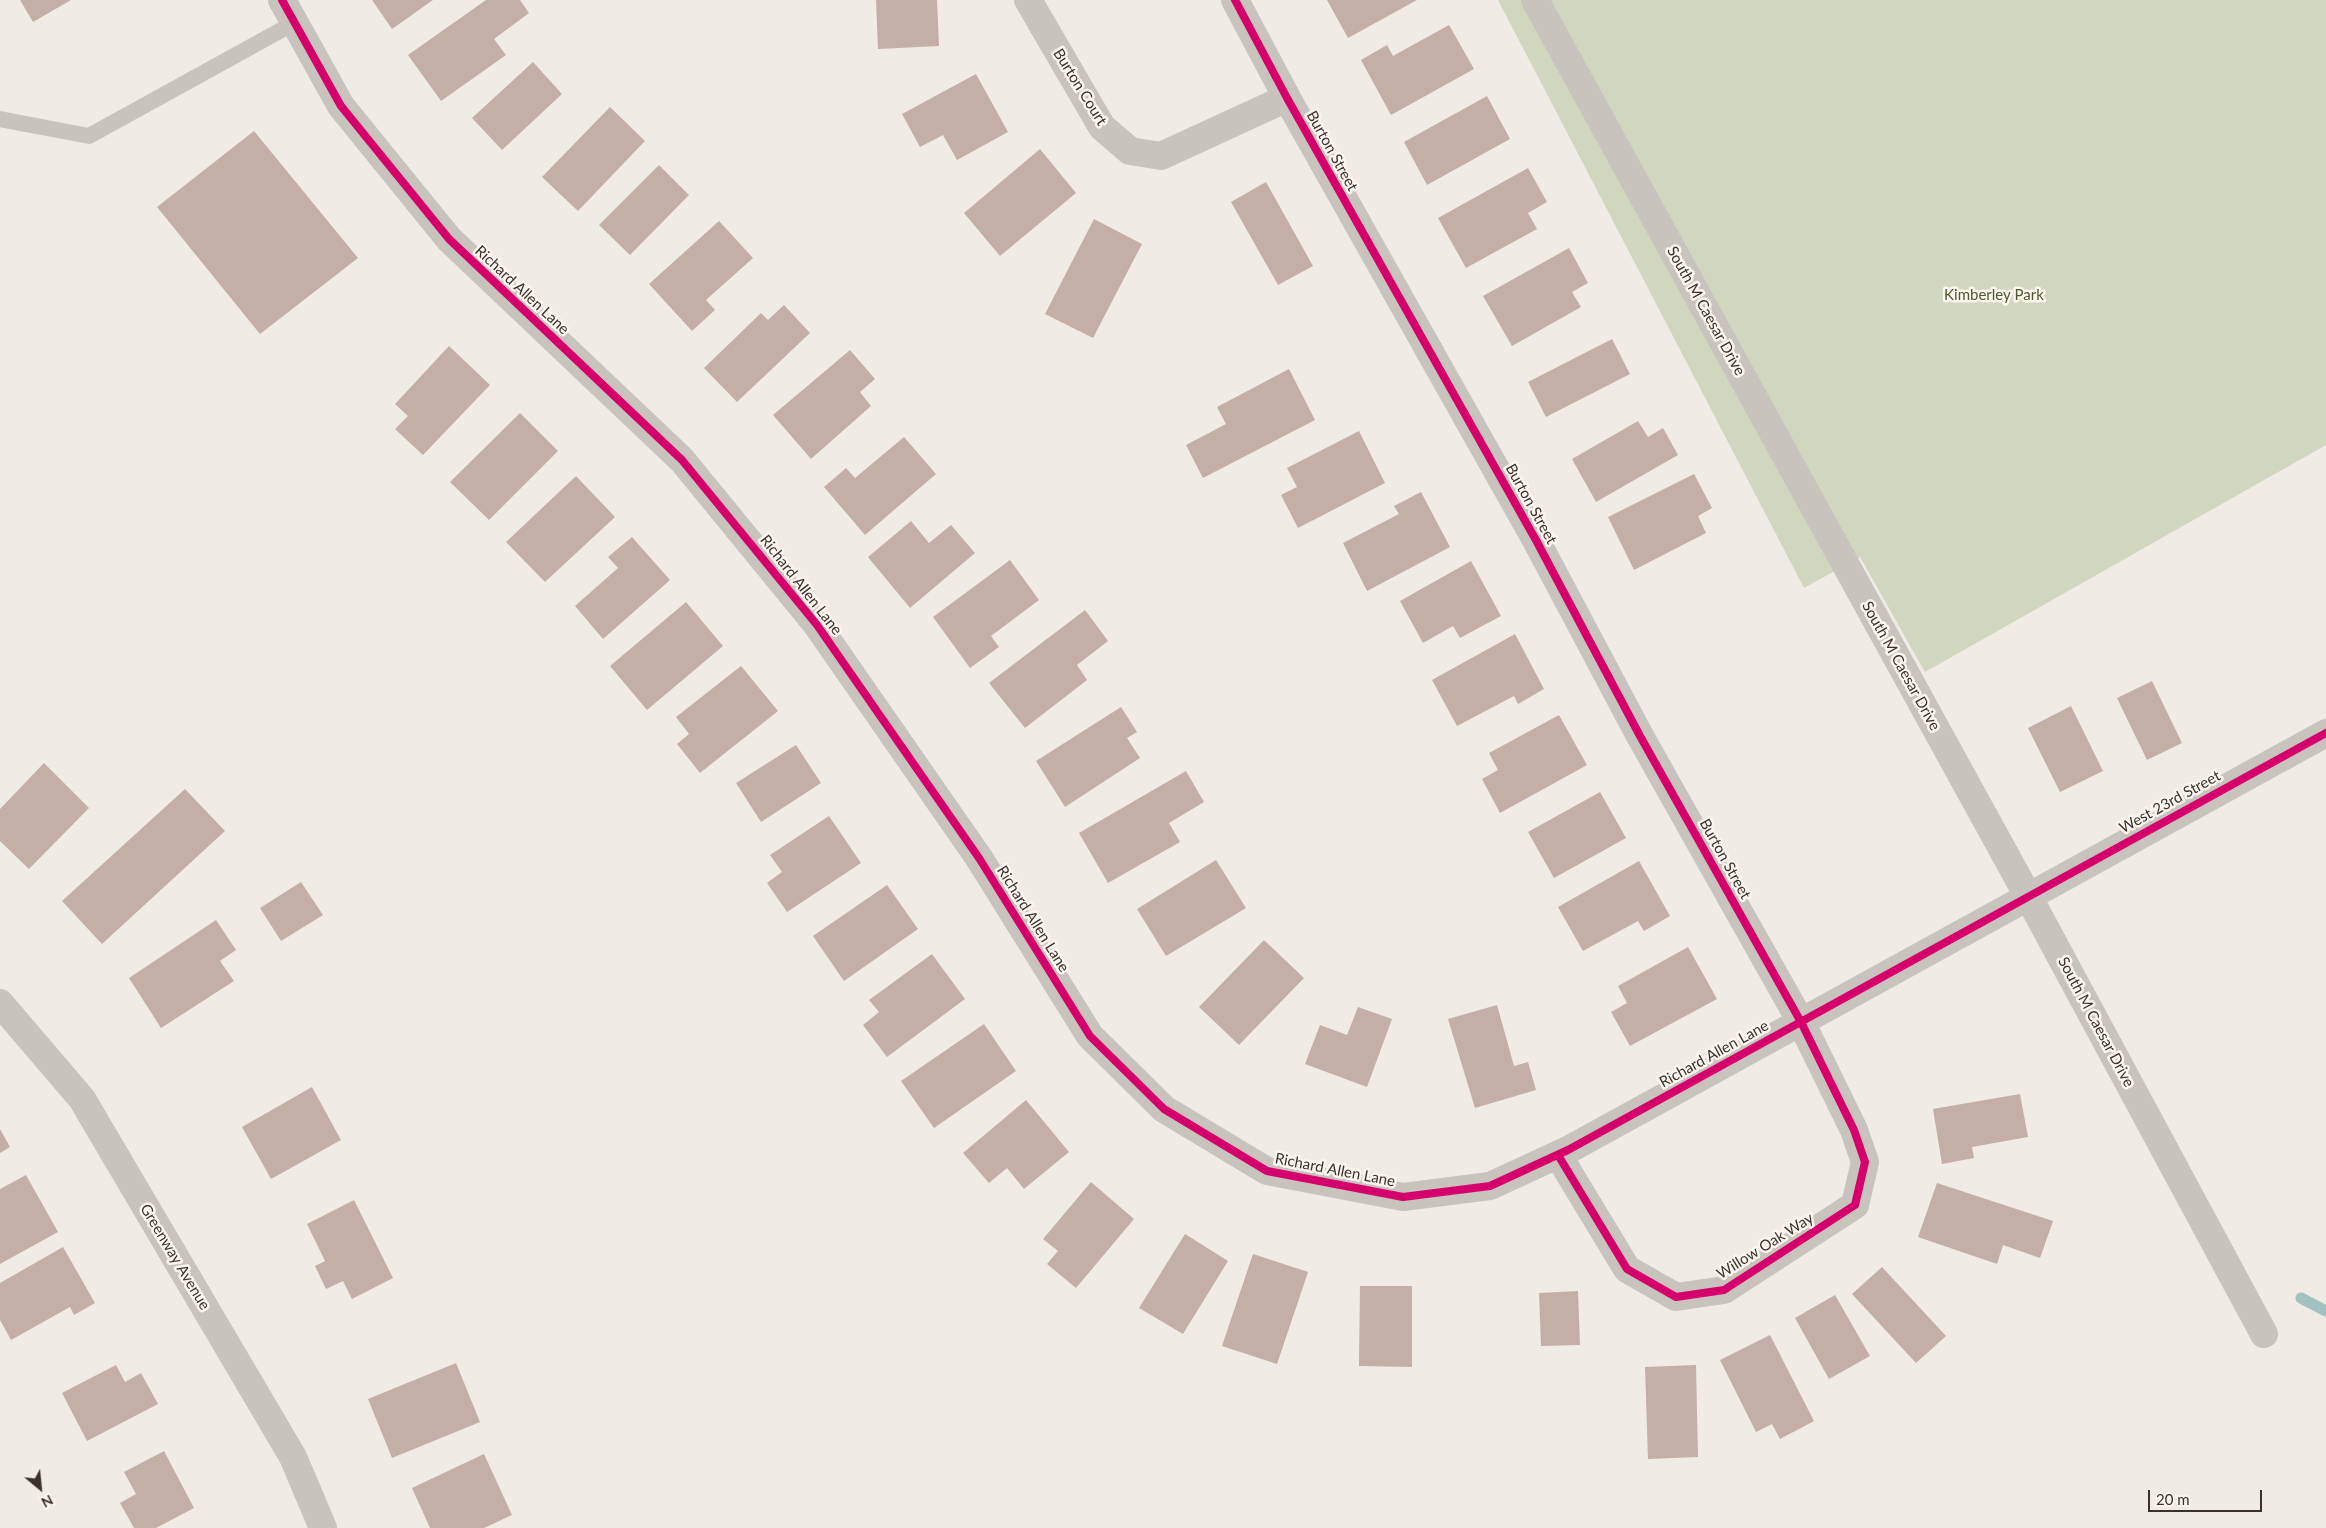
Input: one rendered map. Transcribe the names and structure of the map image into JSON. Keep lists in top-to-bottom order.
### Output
{
  "streets": {
    "street": [
      "Burton Court",
      "Burton Street",
      "Richard Allen Lane",
      "South M Caesar Drive",
      "West 23rd Street",
      "Willow Oak Way",
      "Greenway Avenue"
    ]
  },
  "crossings": [
    ["Burton Court", "Burton Street"],
    ["Burton Street", "Richard Allen Lane"],
    ["Burton Street", "Willow Oak Way"],
    ["Richard Allen Lane", "South M Caesar Drive"],
    ["Richard Allen Lane", "West 23rd Street"],
    ["Richard Allen Lane", "Willow Oak Way"],
    ["South M Caesar Drive", "West 23rd Street"]
  ],
  "parks": ["Kimberley Park"],
  "scale_bar": "20 m",
  "north": "bottom right"
}
